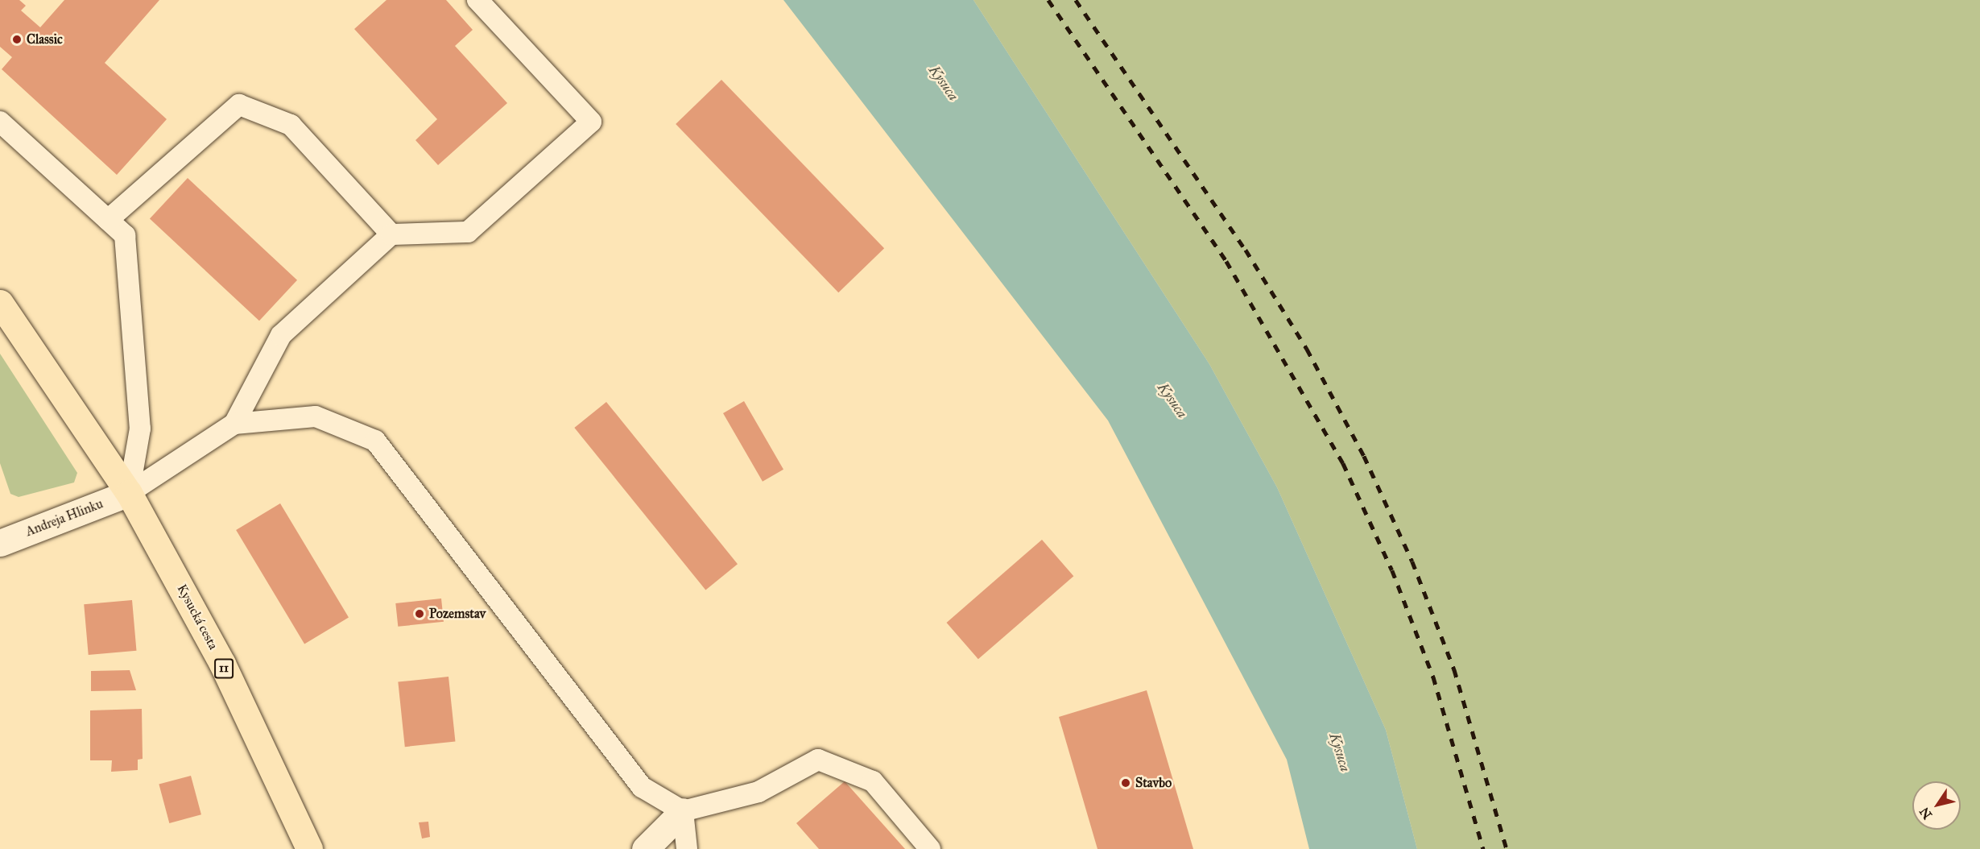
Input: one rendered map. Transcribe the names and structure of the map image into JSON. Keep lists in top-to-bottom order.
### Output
{
  "streets": {
    "main road": ["Kysucká cesta", "11"],
    "street": ["Andreja Hlinku"]
  },
  "crossings": [
    ["Andreja Hlinku", "Kysucká cesta"],
    ["Andreja Hlinku", "11"],
    ["Kysucká cesta", "11"]
  ],
  "water": ["Kysuca"],
  "places": ["Classic", "Pozemstav", "Stavbo"],
  "north": "bottom left"
}
